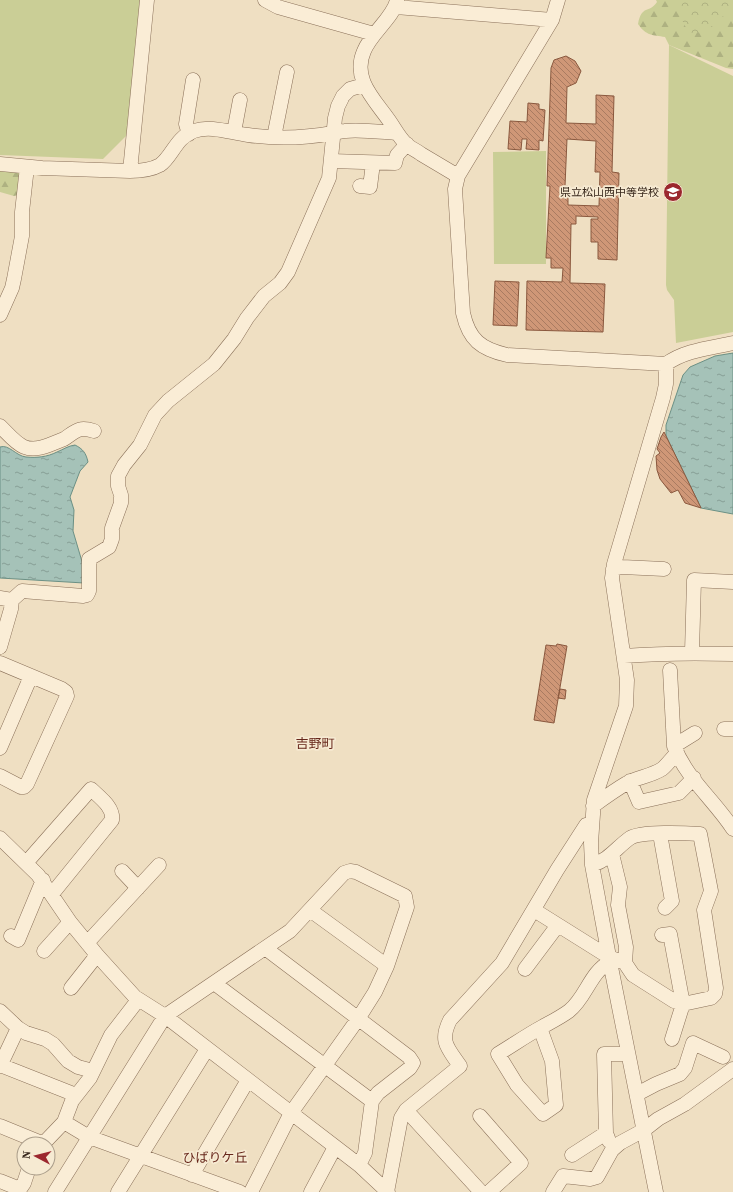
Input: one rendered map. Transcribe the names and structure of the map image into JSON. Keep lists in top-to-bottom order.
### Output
{
  "districts": ["吉野町", "ひばりケ丘"],
  "places": {
    "school or university": ["県立松山西中等学校"]
  },
  "north": "left"
}
